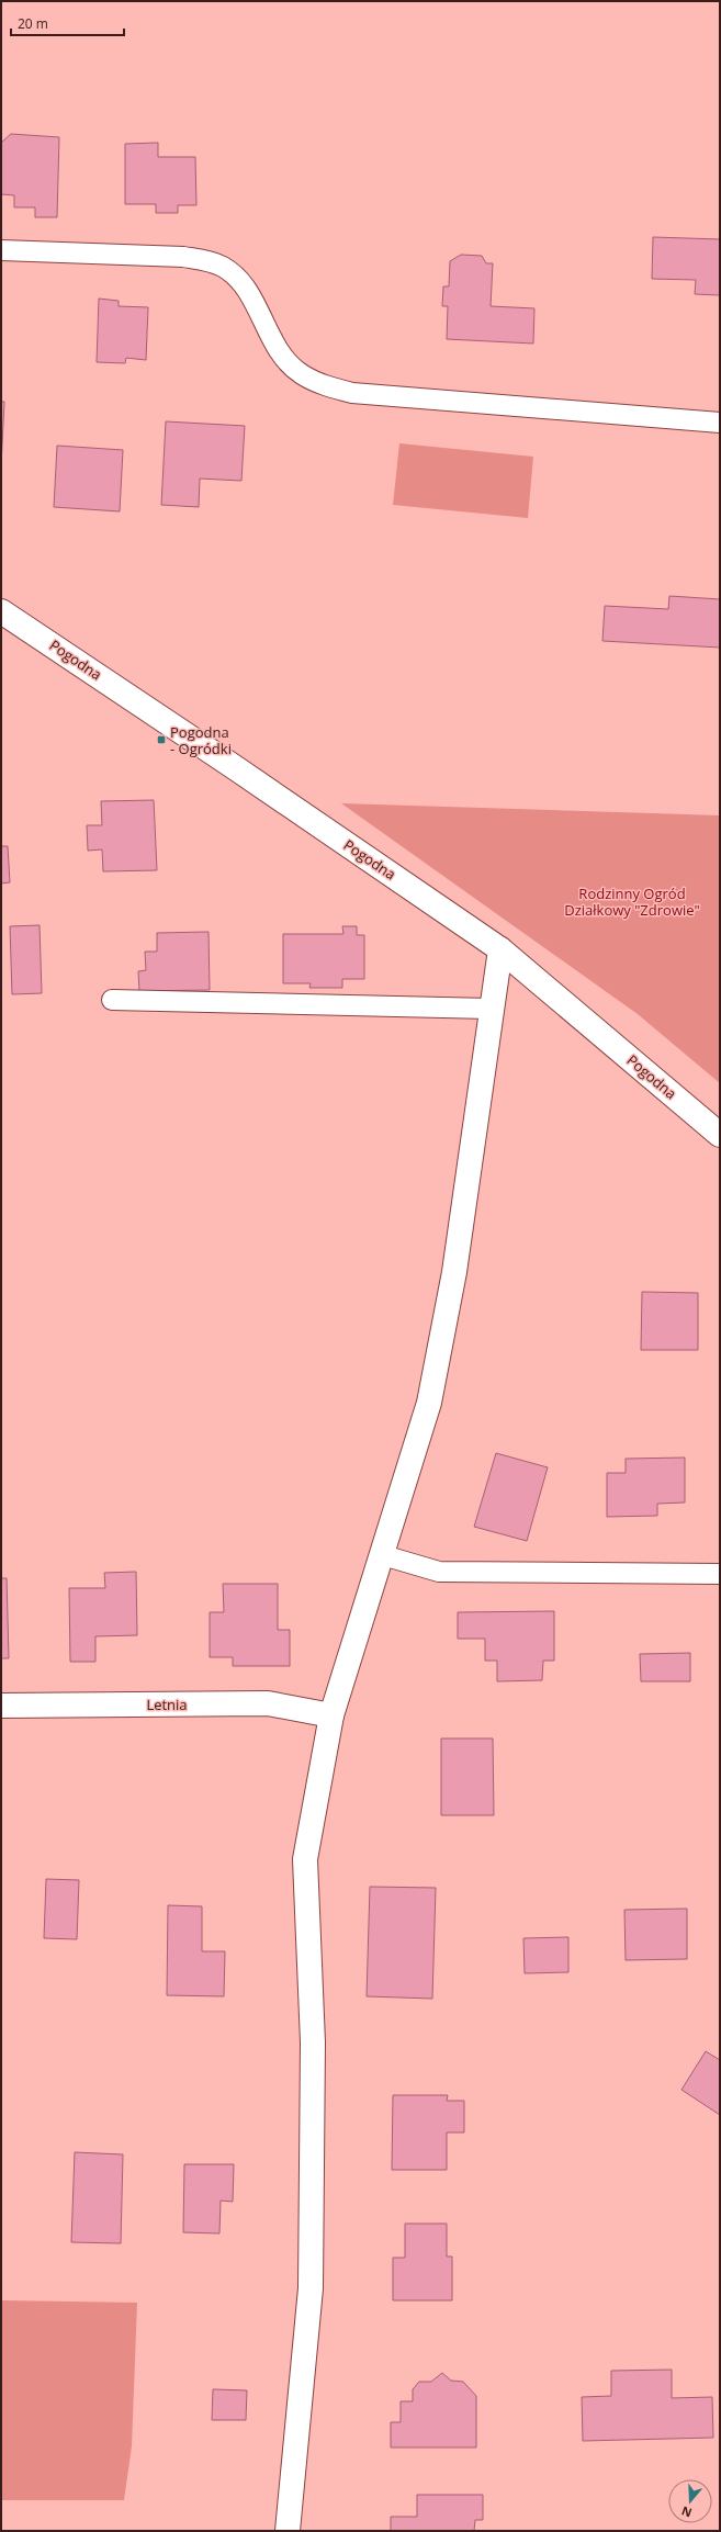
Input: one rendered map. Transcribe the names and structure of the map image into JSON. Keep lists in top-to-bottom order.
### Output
{
  "streets": {
    "street": ["Pogodna", "Letnia"]
  },
  "parks": ["Rodzinny Ogród Działkowy \"Zdrowie\""],
  "places": {
    "transit": ["Pogodna - Ogródki"]
  },
  "scale_bar": "20 m",
  "north": "bottom"
}
